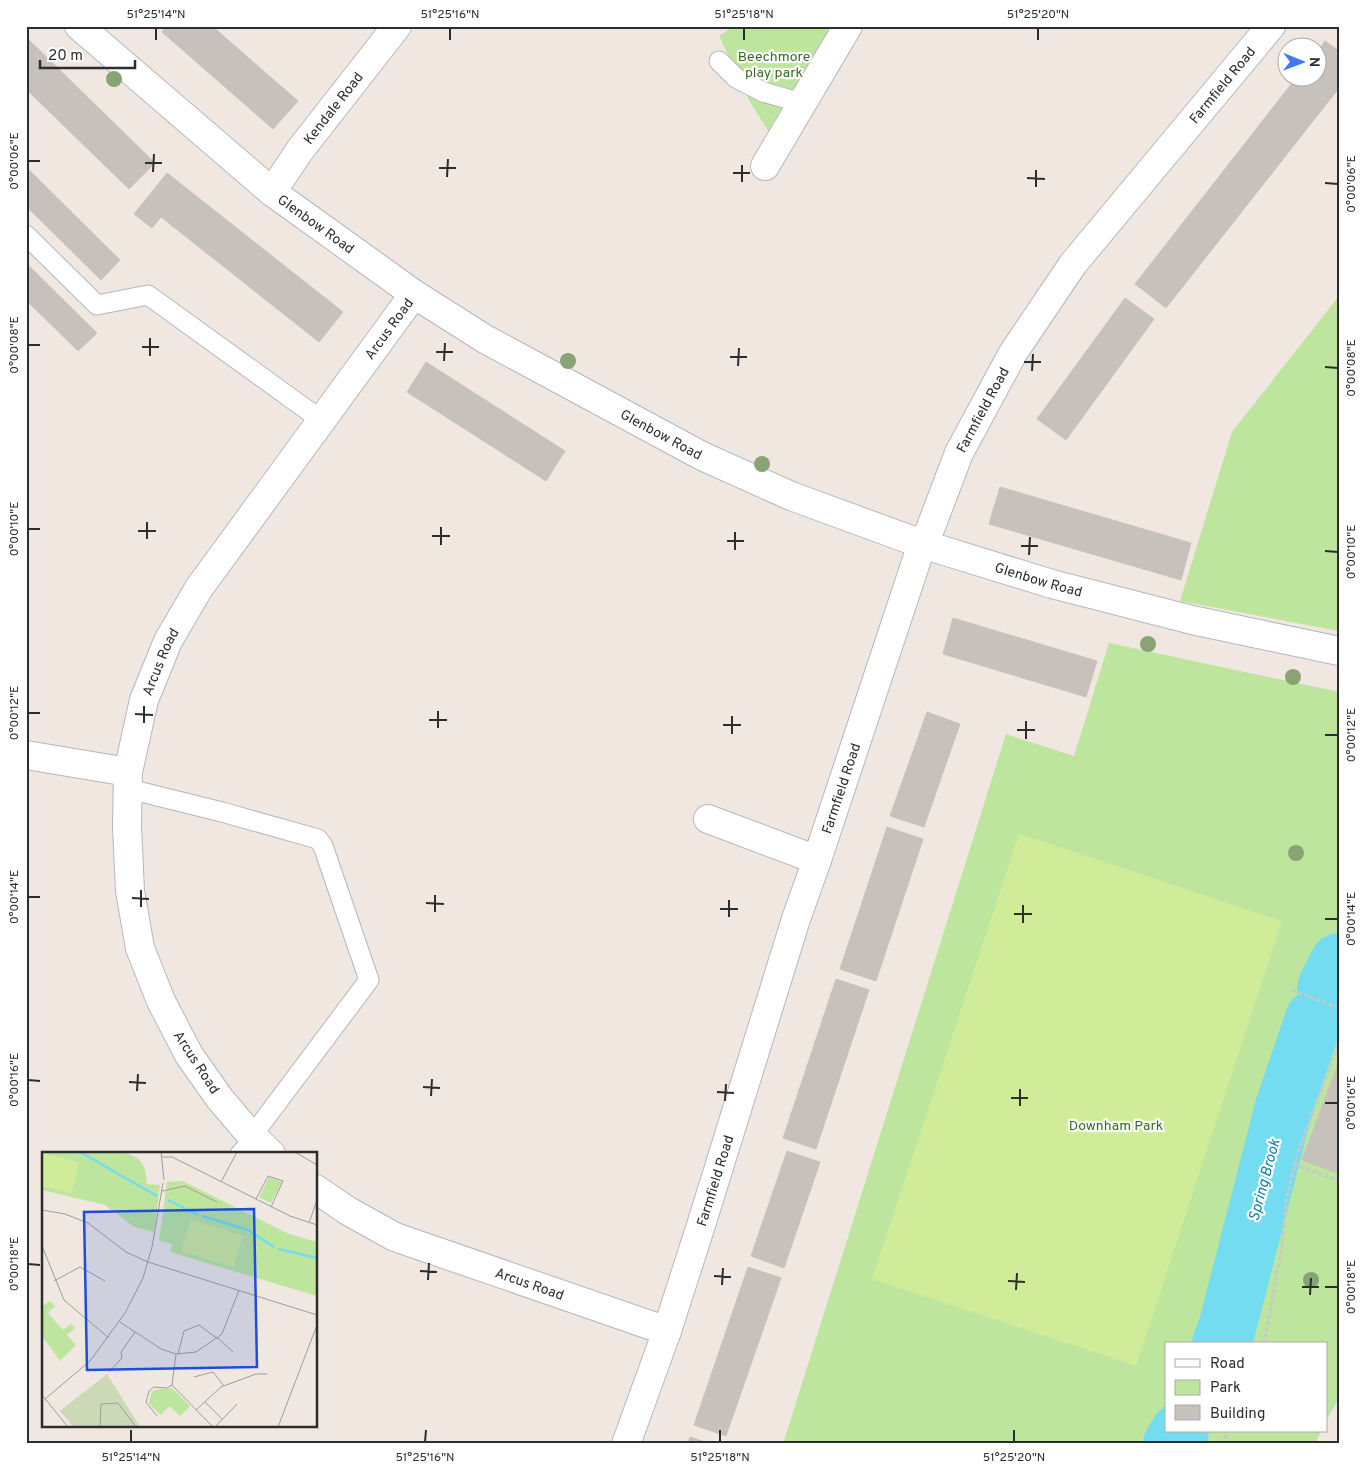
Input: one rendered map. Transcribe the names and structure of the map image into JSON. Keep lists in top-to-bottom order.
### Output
{
  "streets": {
    "street": [
      "Farmfield Road",
      "Kendale Road",
      "Glenbow Road",
      "Arcus Road"
    ]
  },
  "crossings": [
    ["Farmfield Road", "Glenbow Road"],
    ["Farmfield Road", "Arcus Road"],
    ["Kendale Road", "Glenbow Road"],
    ["Glenbow Road", "Arcus Road"]
  ],
  "water": ["Spring Brook"],
  "parks": ["Beechmore play park", "Downham Park"],
  "legend": ["Road", "Park", "Building"],
  "scale_bar": "20 m",
  "north": "right",
  "coordinates": [
    "51°25'14\"N",
    "51°25'16\"N",
    "51°25'18\"N",
    "51°25'20\"N",
    "0°00'06\"E",
    "0°00'08\"E",
    "0°00'10\"E",
    "0°00'12\"E",
    "0°00'14\"E",
    "0°00'16\"E",
    "0°00'18\"E"
  ]
}
